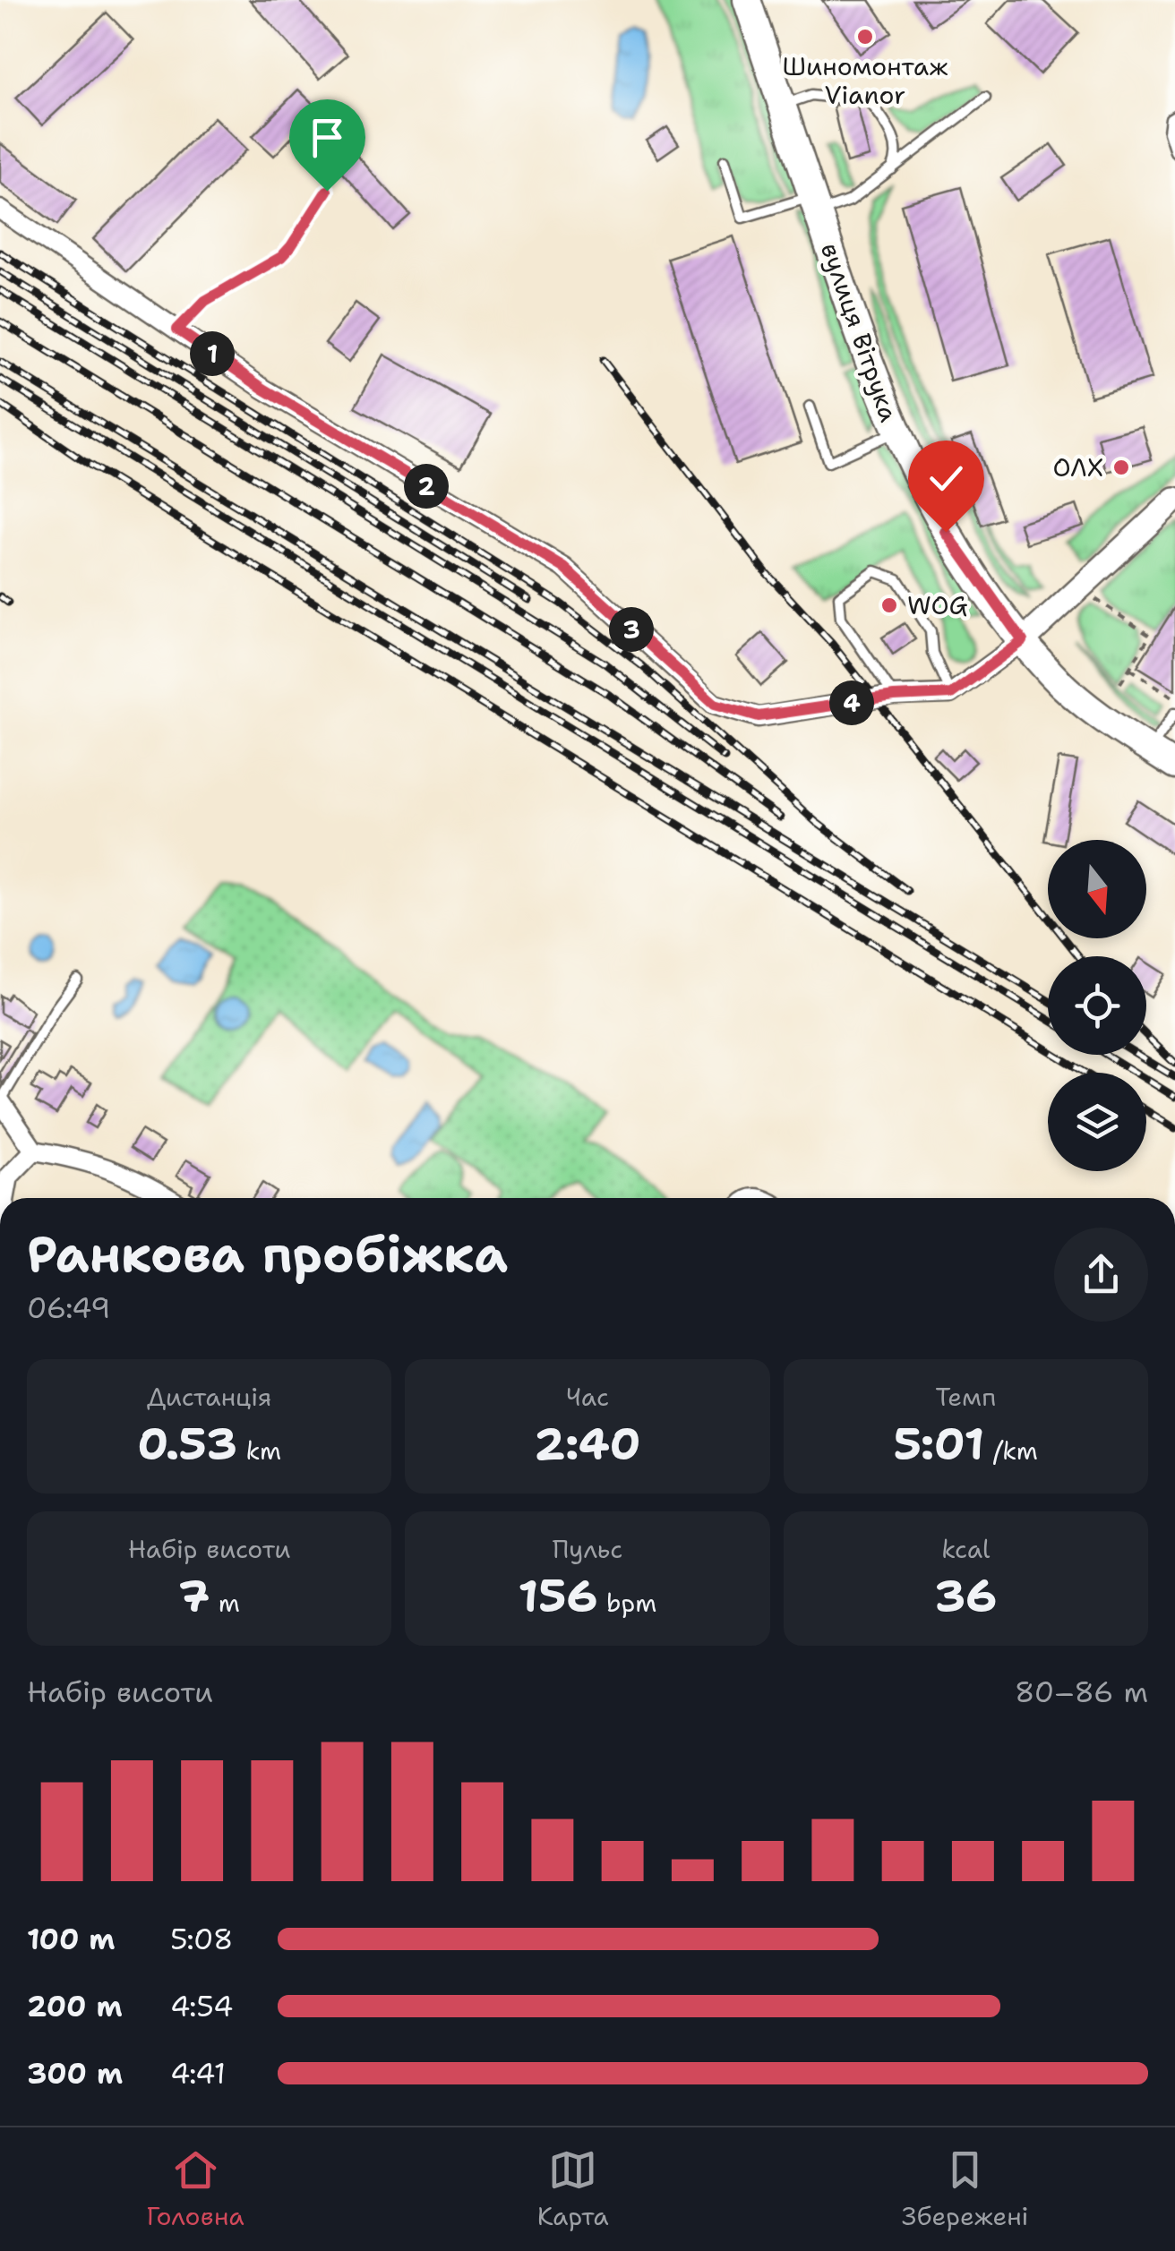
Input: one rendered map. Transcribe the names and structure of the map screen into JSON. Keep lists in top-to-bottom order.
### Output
{
  "streets": {
    "main road": ["вулиця Вітрука"]
  },
  "places": ["Шиномонтаж Vianor", "ОЛХ", "WOG"],
  "north": "bottom",
  "page": {
    "pins": [
      "1",
      "2",
      "3",
      "4"
    ],
    "heading": ["Ранкова пробіжка", "06:49"],
    "stats": [
      ["Дистанція", "0.53 km"],
      ["Час", "2:40"],
      ["Темп", "5:01 /km"],
      ["Набір висоти", "7 m"],
      ["Пульс", "156 bpm"],
      ["kcal", "36"]
    ],
    "chart": ["Набір висоти", "80–86 m"],
    "list": [
      {
        "name": "100 m",
        "note": "5:08"
      },
      {
        "name": "200 m",
        "note": "4:54"
      },
      {
        "name": "300 m",
        "note": "4:41"
      }
    ],
    "tabs": ["Головна", "Карта", "Збережені"]
  }
}
